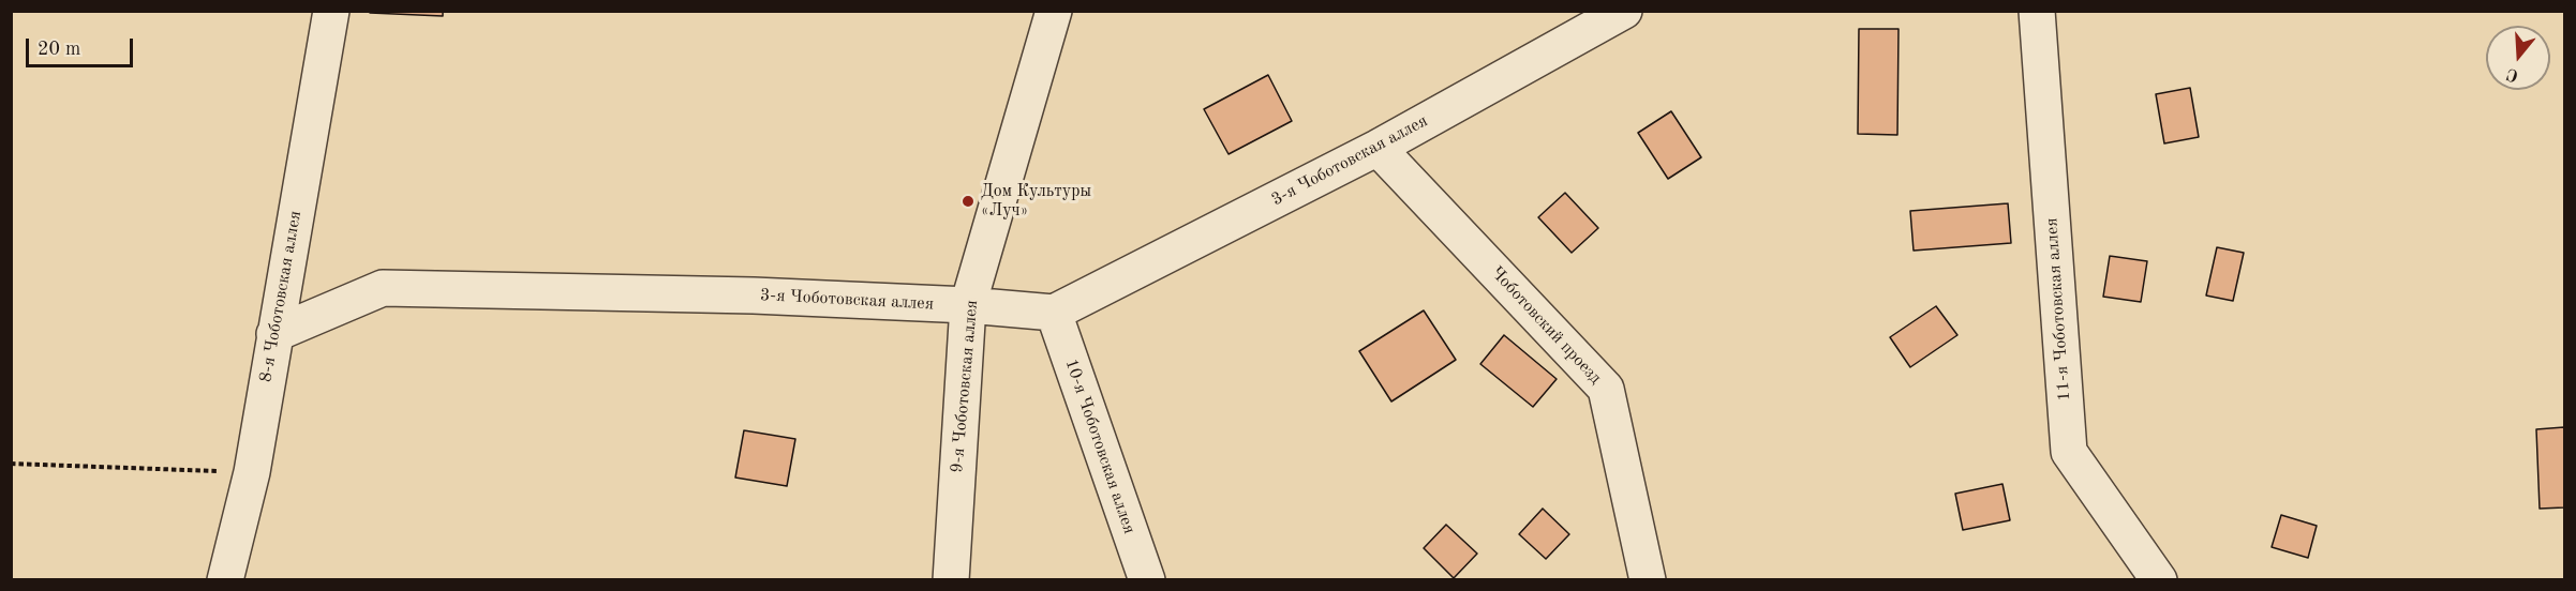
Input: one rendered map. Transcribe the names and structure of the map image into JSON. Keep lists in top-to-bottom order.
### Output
{
  "streets": {
    "street": [
      "3-я Чоботовская аллея",
      "8-я Чоботовская аллея",
      "11-я Чоботовская аллея",
      "Чоботовский проезд",
      "9-я Чоботовская аллея",
      "10-я Чоботовская аллея"
    ]
  },
  "crossings": [
    ["3-я Чоботовская аллея", "8-я Чоботовская аллея"],
    ["3-я Чоботовская аллея", "Чоботовский проезд"],
    ["3-я Чоботовская аллея", "9-я Чоботовская аллея"],
    ["3-я Чоботовская аллея", "10-я Чоботовская аллея"]
  ],
  "places": ["Дом Культуры «Луч»"],
  "scale_bar": "20 m",
  "north": "bottom"
}
